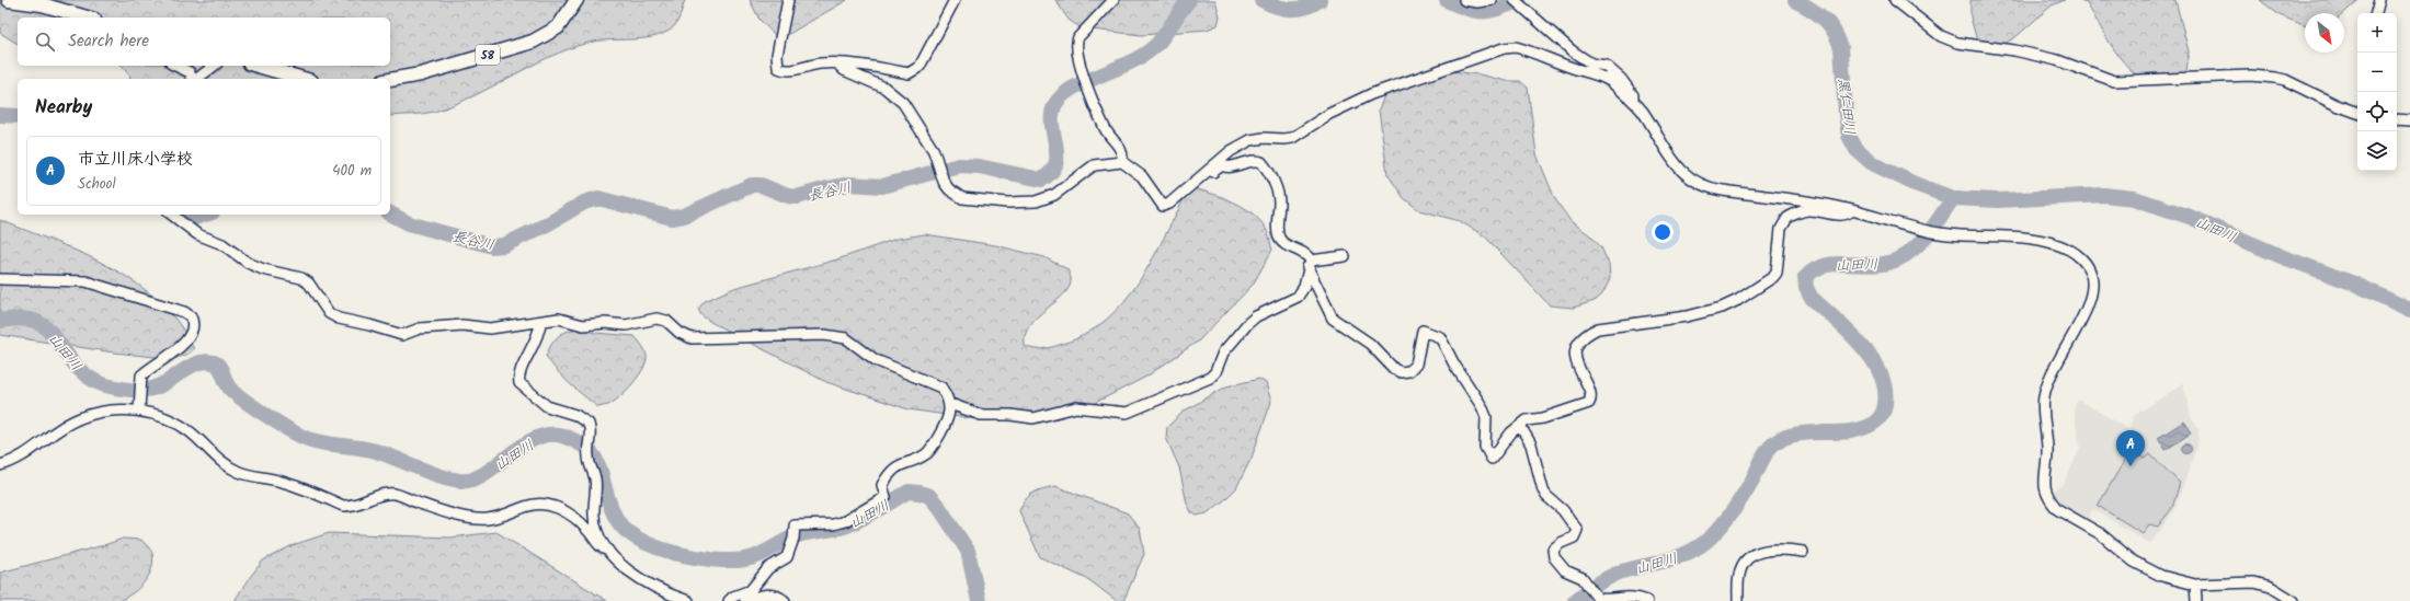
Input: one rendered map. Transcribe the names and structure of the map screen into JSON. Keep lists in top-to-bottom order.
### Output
{
  "streets": {
    "main road": ["58"]
  },
  "water": ["黒仁田川", "長谷川", "山田川"],
  "north": "bottom right",
  "page": {
    "map_buttons": ["+", "−"],
    "search": "Search here",
    "heading": "Nearby",
    "list": [
      {
        "mark": "A",
        "name": "市立川床小学校",
        "note": "School",
        "value": "400 m"
      }
    ],
    "pins": "A"
  }
}
